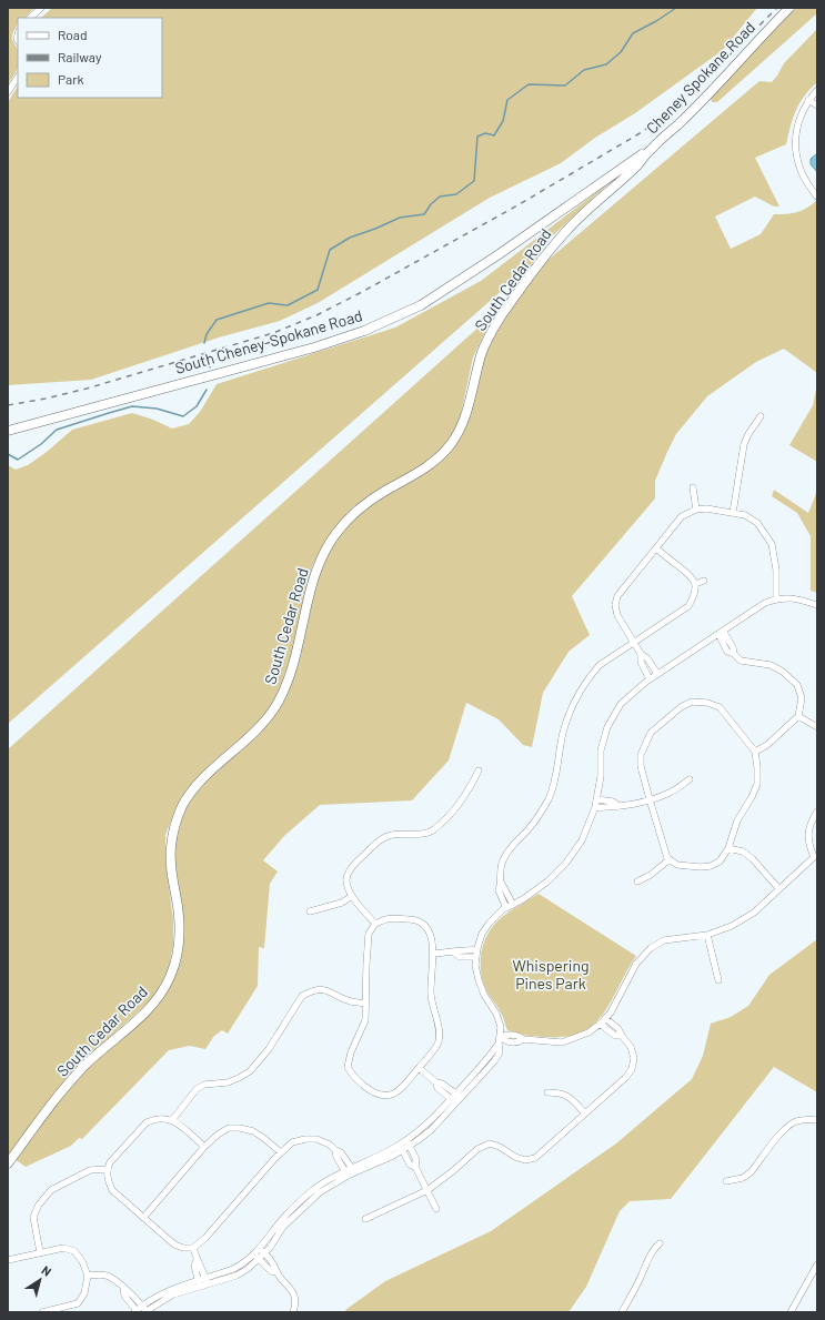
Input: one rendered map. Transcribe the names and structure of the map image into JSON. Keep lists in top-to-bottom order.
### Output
{
  "streets": {
    "street": ["Cheney Spokane Road", "South Cedar Road", "South Cheney-Spokane Road"]
  },
  "crossings": [
    ["Cheney Spokane Road", "South Cedar Road"],
    ["Cheney Spokane Road", "South Cheney-Spokane Road"],
    ["South Cedar Road", "South Cheney-Spokane Road"]
  ],
  "parks": ["Whispering Pines Park"],
  "legend": ["Road", "Railway", "Park"],
  "north": "top right"
}
